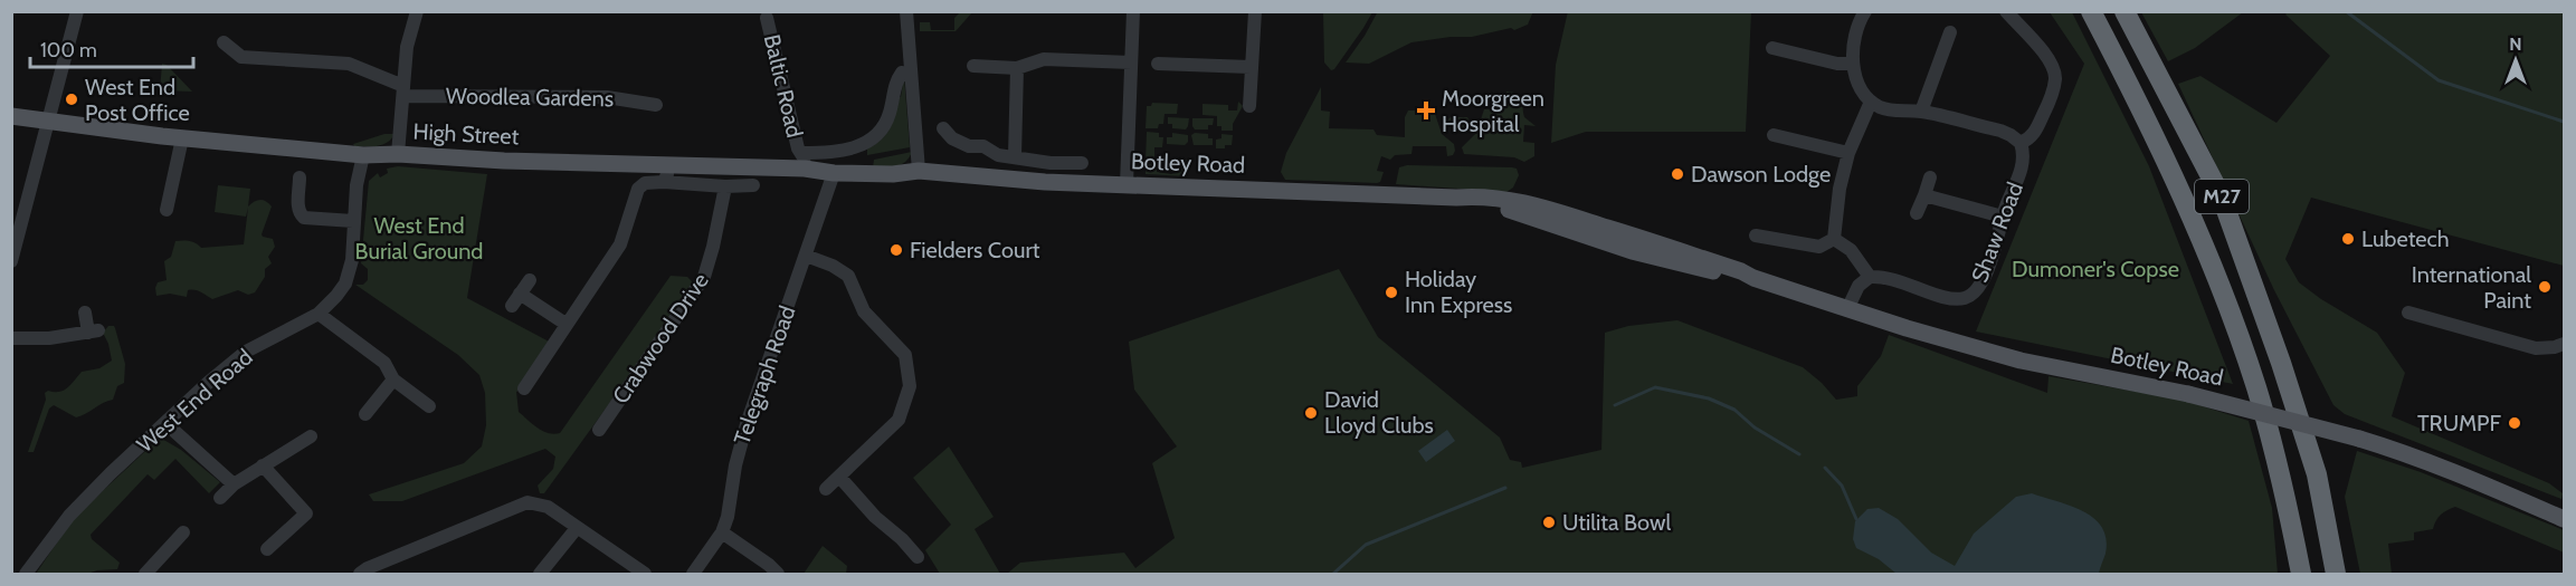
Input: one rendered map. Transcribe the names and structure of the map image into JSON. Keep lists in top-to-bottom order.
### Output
{
  "streets": {
    "highway": ["M27"],
    "main road": ["High Street", "Botley Road"],
    "street": [
      "Baltic Road",
      "Woodlea Gardens",
      "Shaw Road",
      "Crabwood Drive",
      "Telegraph Road",
      "West End Road"
    ]
  },
  "crossings": [
    ["Baltic Road", "High Street"],
    ["High Street", "Botley Road"],
    ["High Street", "Telegraph Road"],
    ["High Street", "West End Road"]
  ],
  "parks": ["West End Burial Ground", "Dumoner's Copse"],
  "places": {
    "other": [
      "West End Post Office",
      "Dawson Lodge",
      "Lubetech",
      "Fielders Court",
      "International Paint",
      "Holiday Inn Express",
      "David Lloyd Clubs",
      "TRUMPF",
      "Utilita Bowl"
    ],
    "health": ["Moorgreen Hospital"]
  },
  "scale_bar": "100 m",
  "north": "top"
}
